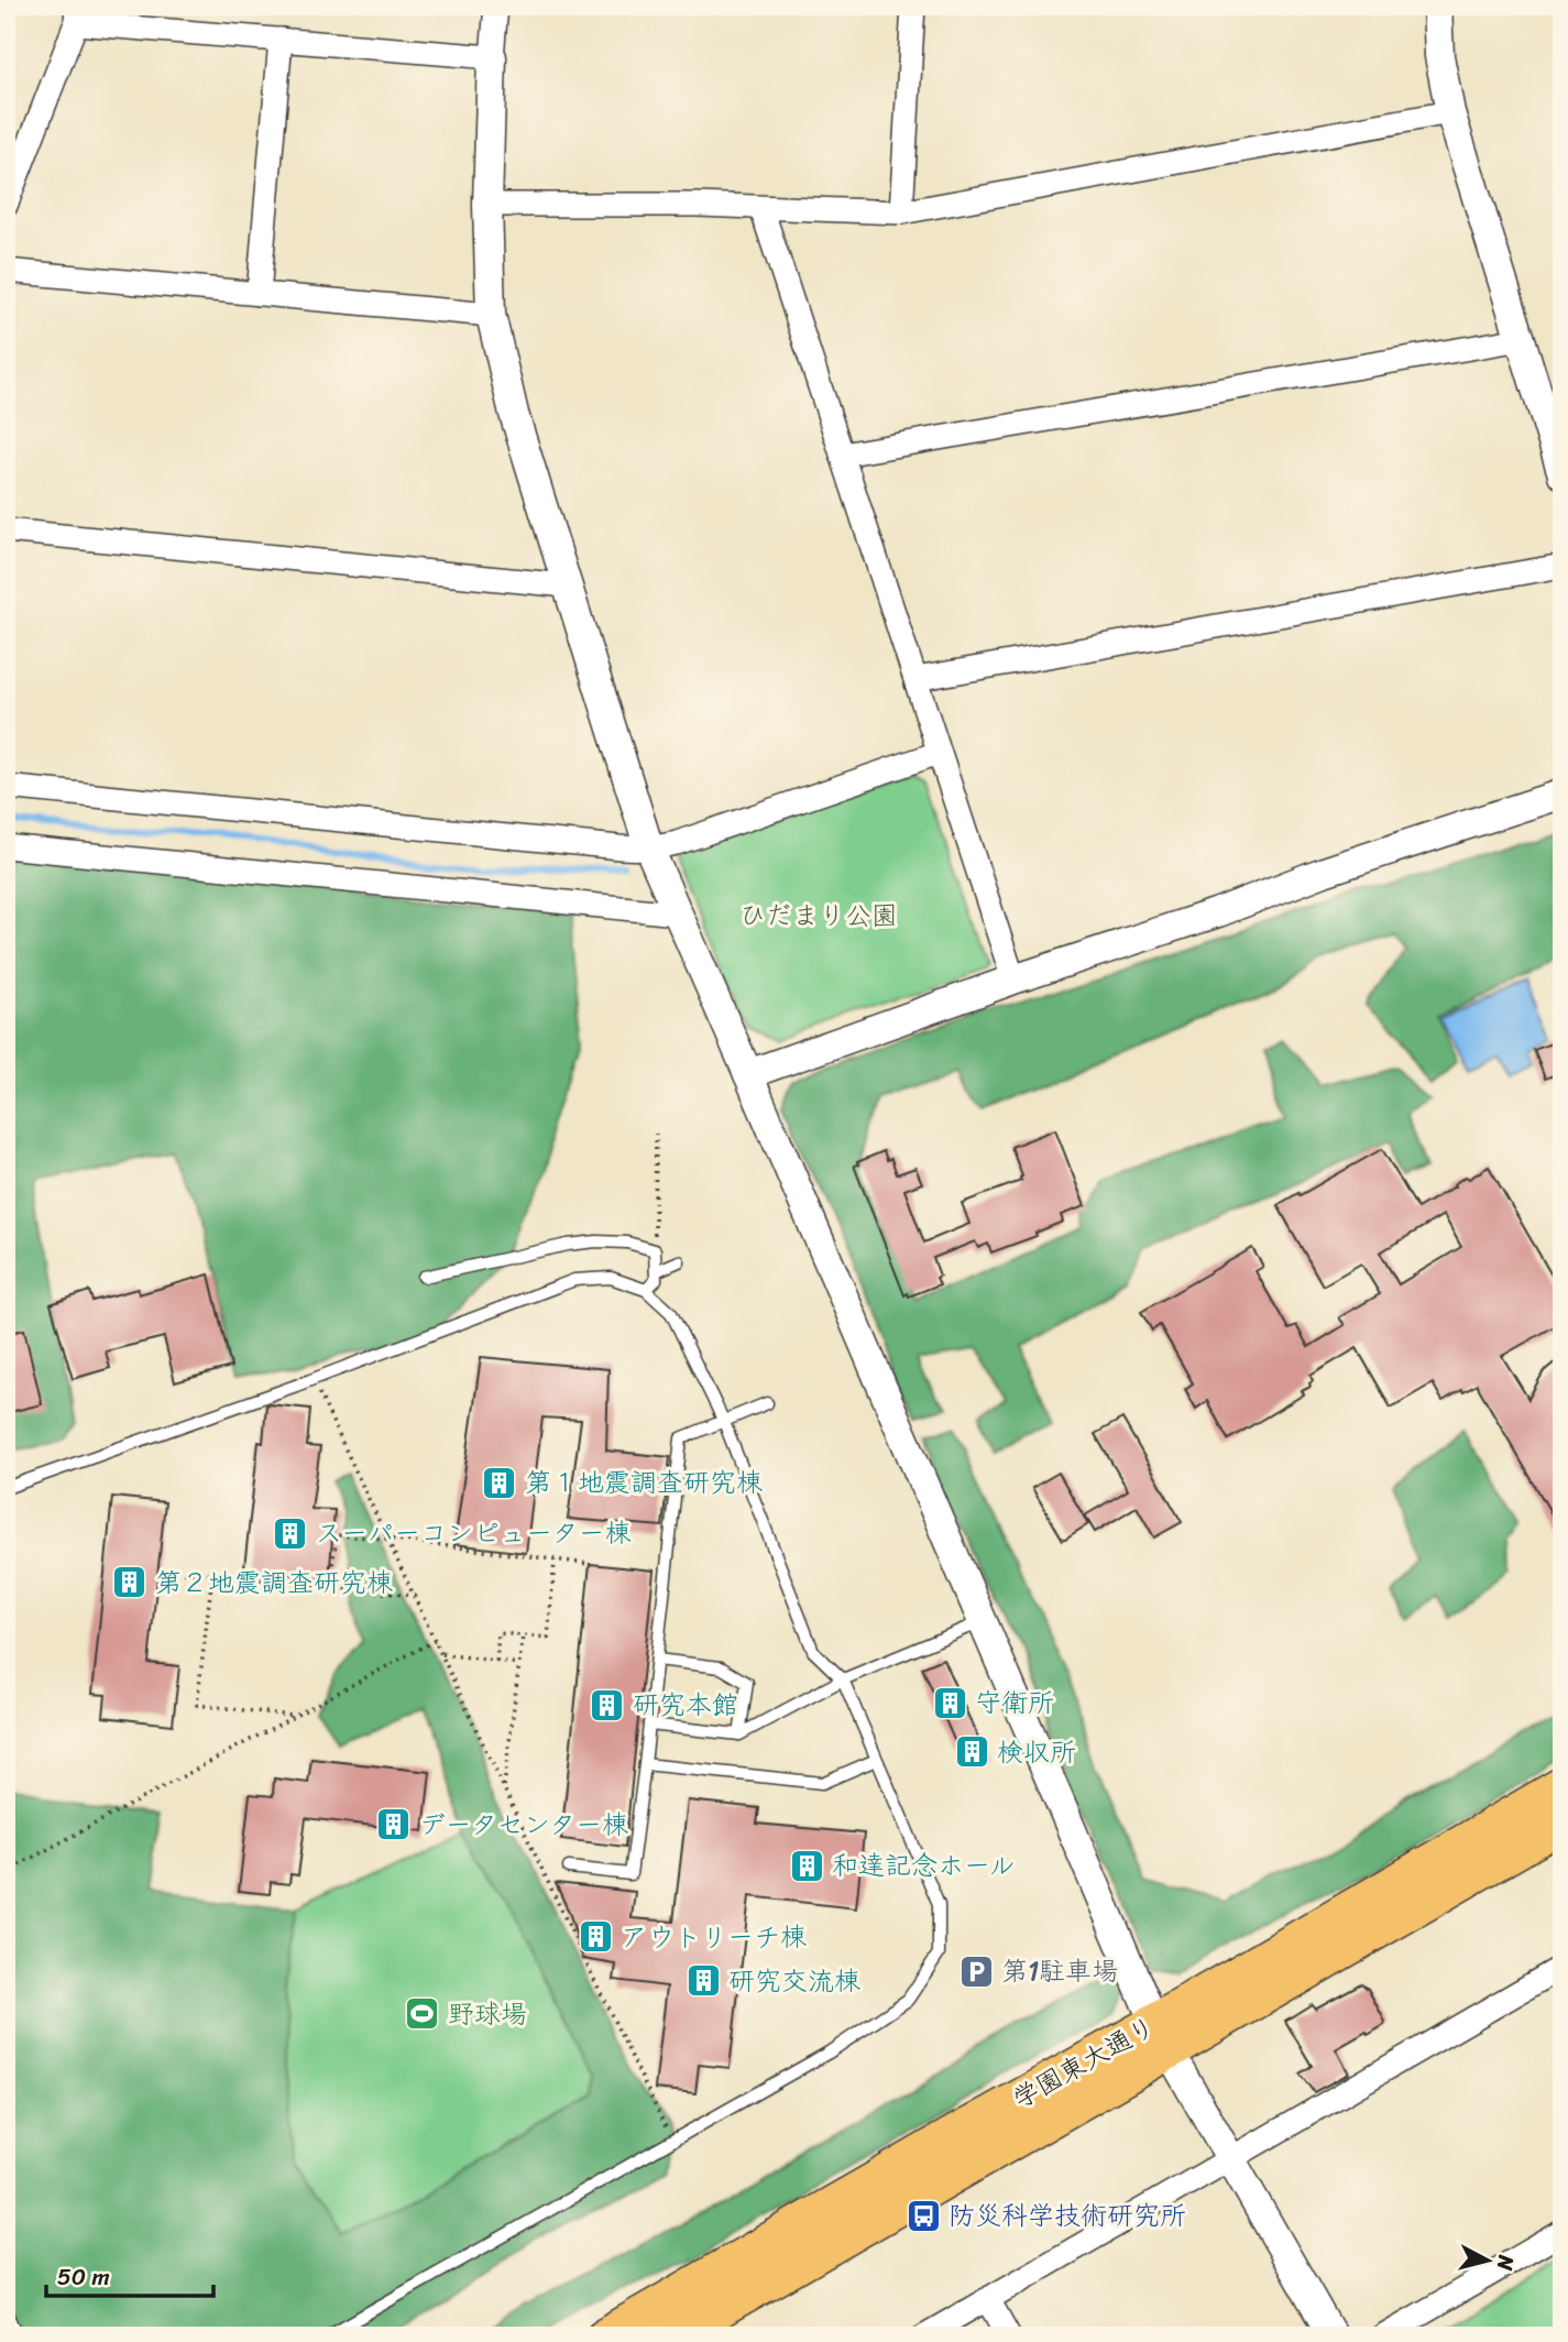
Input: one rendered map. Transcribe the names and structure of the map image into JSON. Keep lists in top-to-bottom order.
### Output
{
  "streets": {
    "main road": ["学園東大通り"]
  },
  "parks": ["ひだまり公園"],
  "places": {
    "building": [
      "第１地震調査研究棟",
      "スーパーコンピューター棟",
      "第２地震調査研究棟",
      "守衛所",
      "研究本館",
      "検収所",
      "データセンター棟",
      "和達記念ホール",
      "アウトリーチ棟",
      "研究交流棟"
    ],
    "parking": ["第1駐車場"],
    "sports": ["野球場"],
    "bus stop": ["防災科学技術研究所"]
  },
  "scale_bar": "50 m",
  "north": "right"
}
